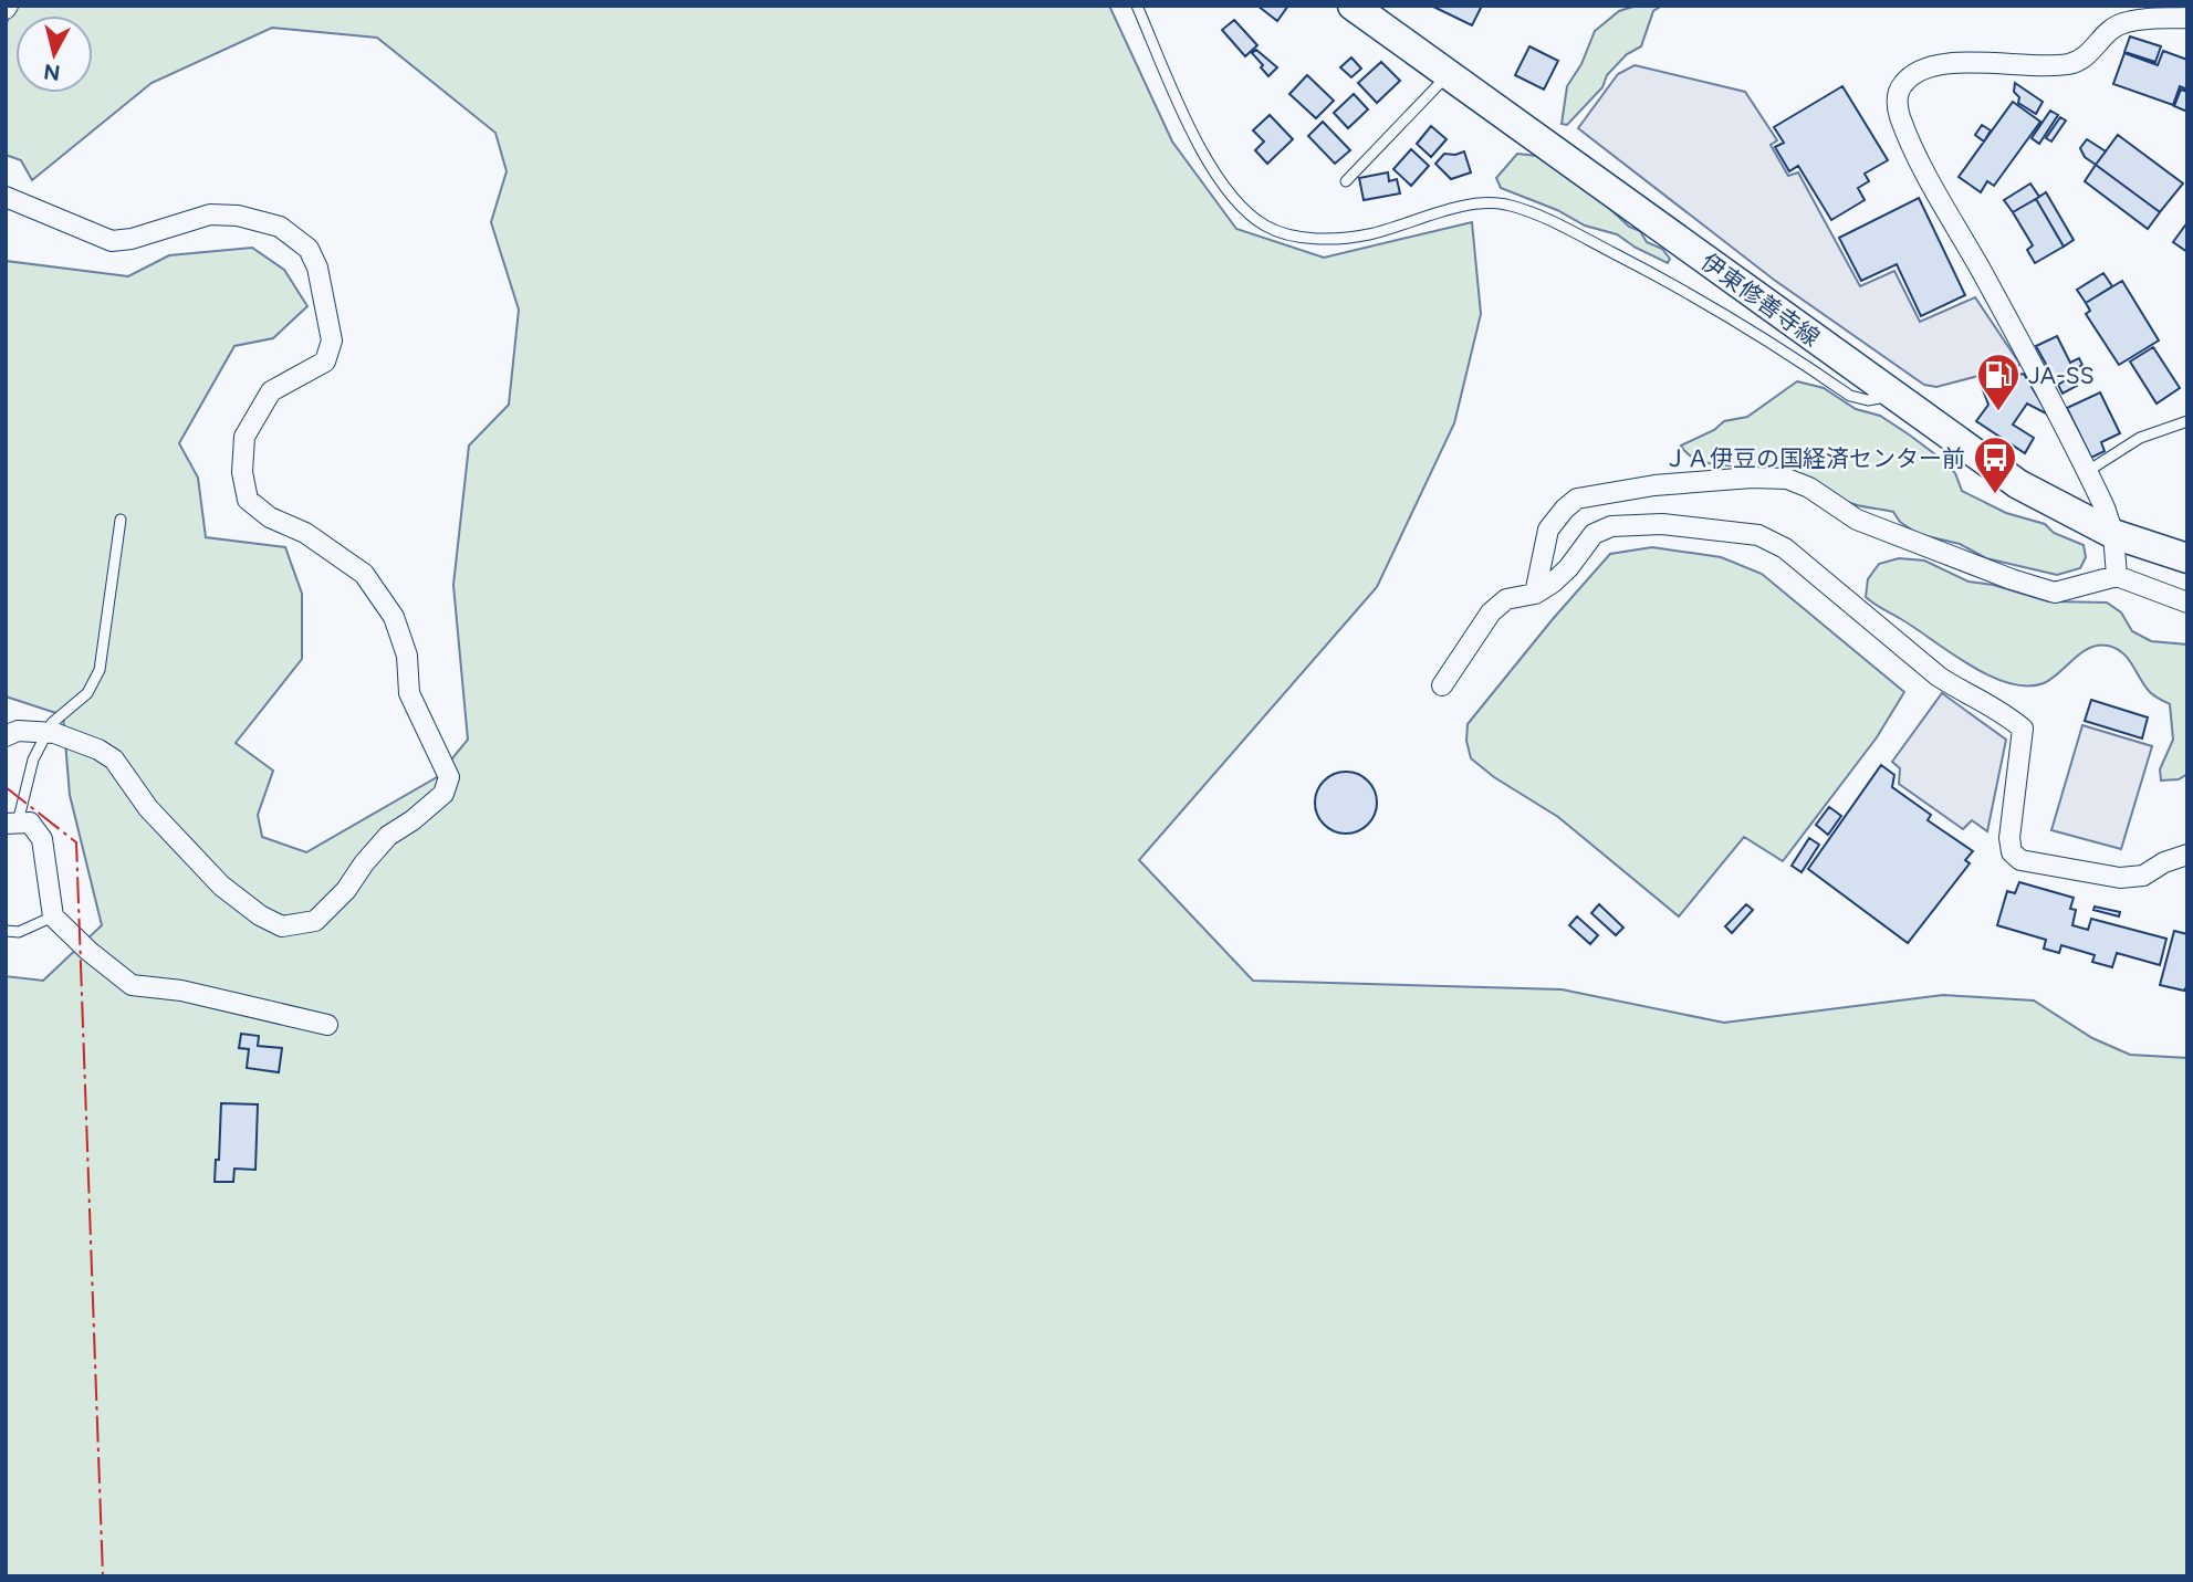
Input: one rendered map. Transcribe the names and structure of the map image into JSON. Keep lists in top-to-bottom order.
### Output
{
  "streets": {
    "main road": ["伊東修善寺線"]
  },
  "places": {
    "fuel station": ["JA-SS"],
    "bus stop": ["ＪＡ伊豆の国経済センター前"]
  },
  "north": "bottom"
}
